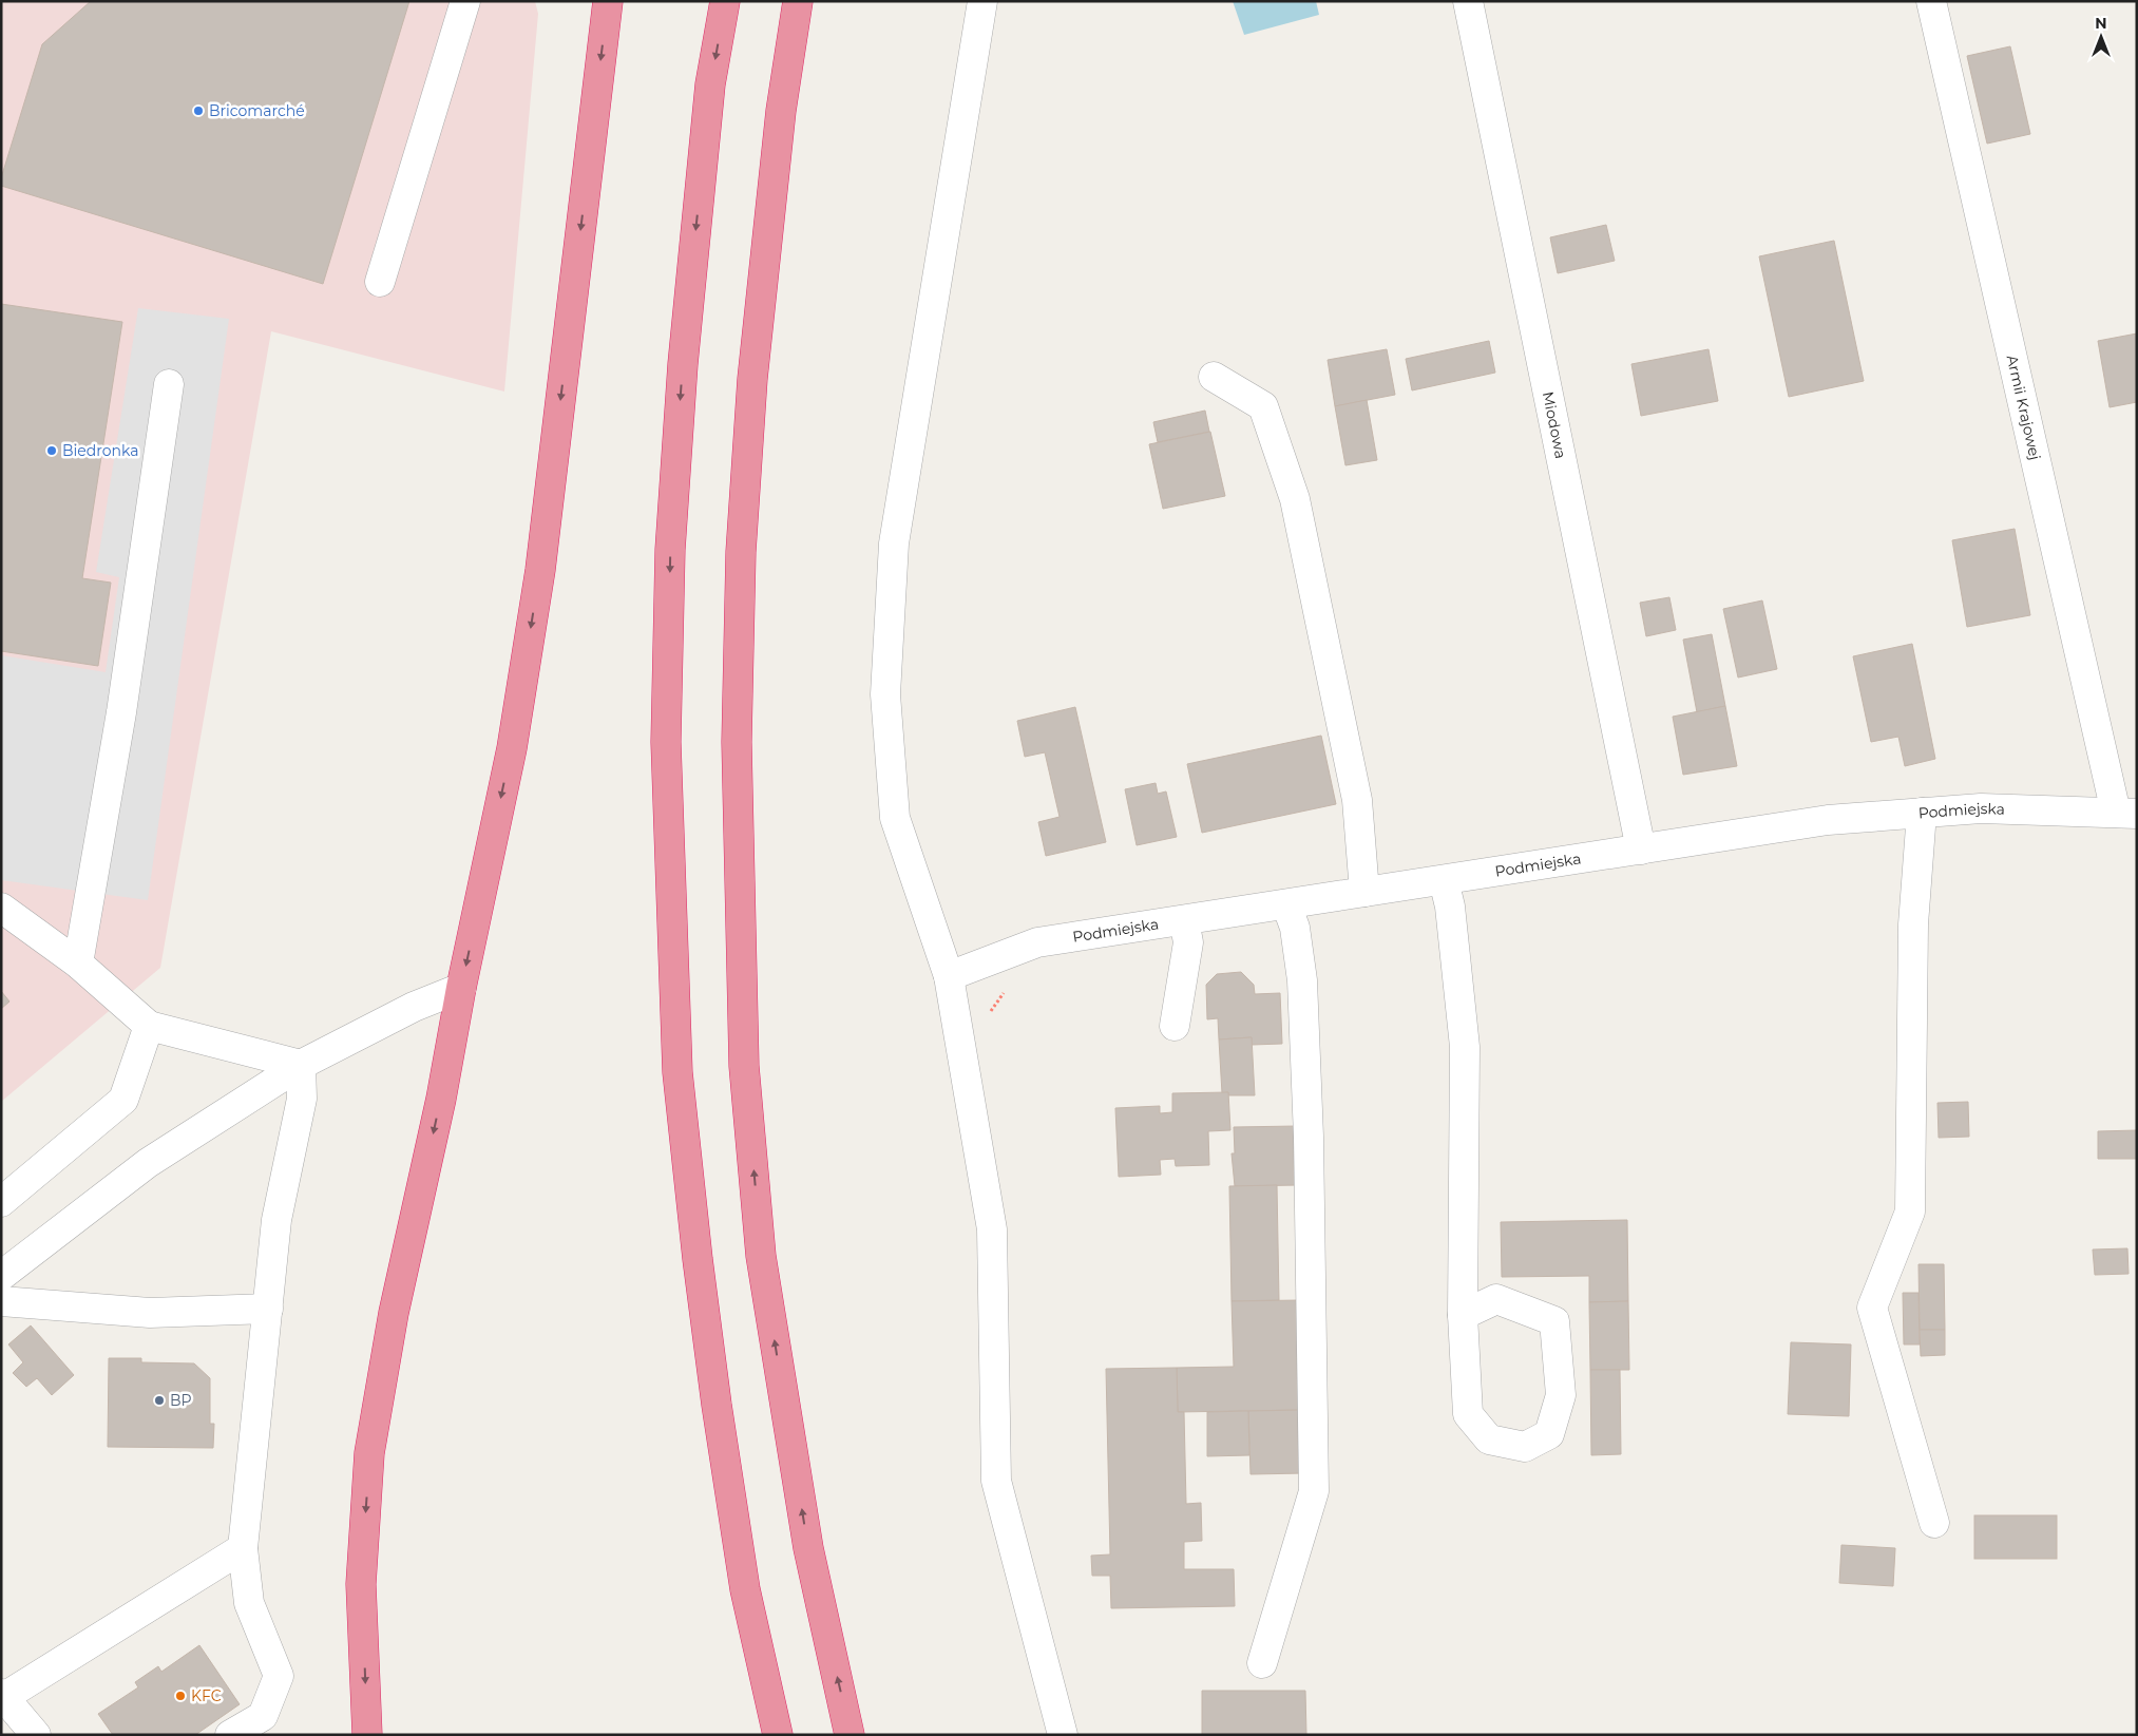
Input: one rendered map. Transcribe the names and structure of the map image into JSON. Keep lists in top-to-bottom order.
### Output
{
  "streets": {
    "street": ["Armii Krajowej", "Miodowa", "Podmiejska"]
  },
  "crossings": [
    ["Armii Krajowej", "Podmiejska"],
    ["Miodowa", "Podmiejska"]
  ],
  "places": [
    "Bricomarché",
    "Biedronka",
    "BP",
    "KFC"
  ],
  "north": "top"
}
